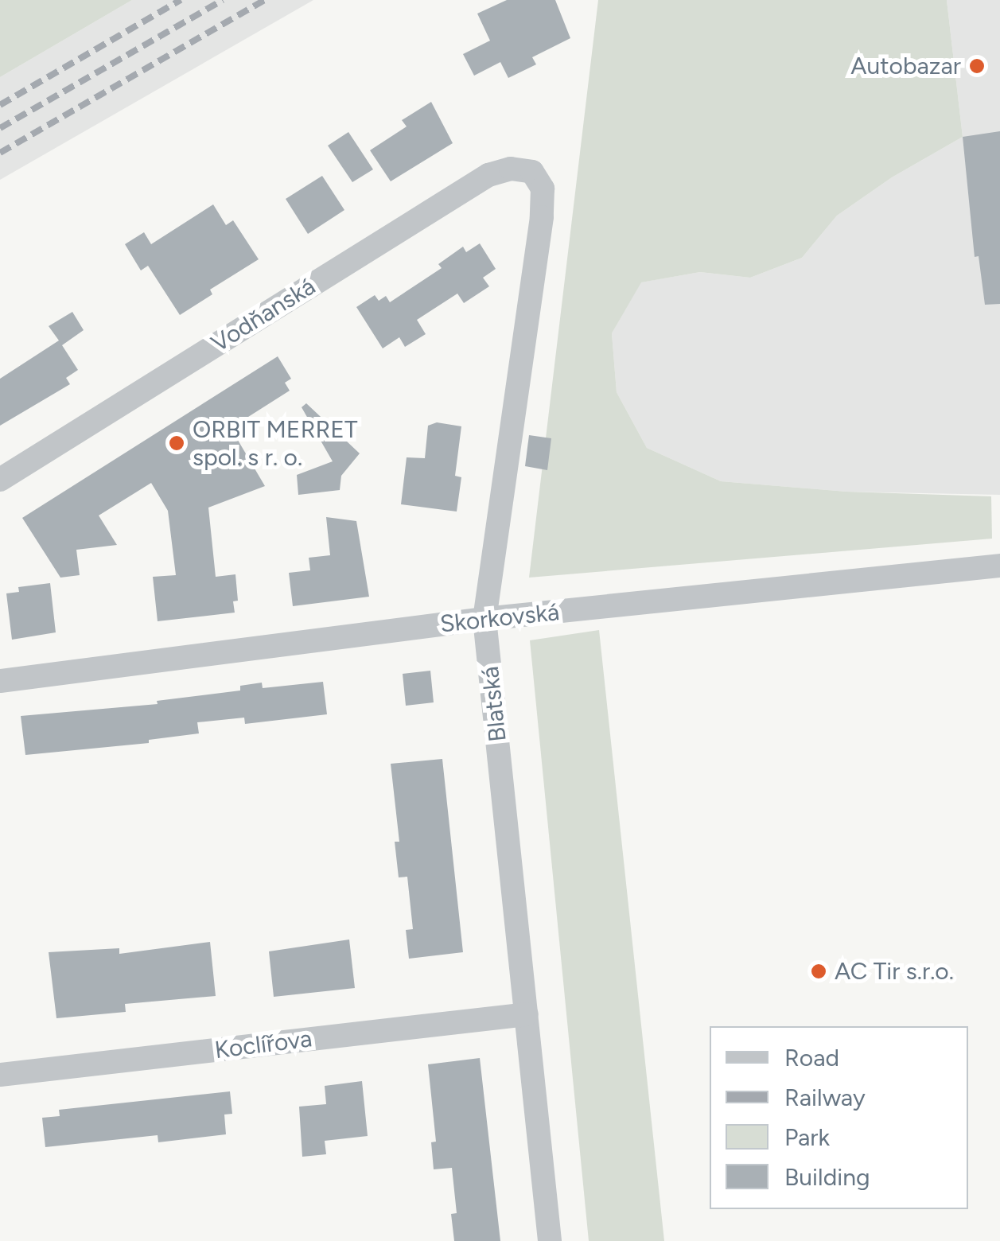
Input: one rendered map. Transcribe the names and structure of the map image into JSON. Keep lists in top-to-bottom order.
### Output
{
  "streets": {
    "street": [
      "Vodňanská",
      "Skorkovská",
      "Blatská",
      "Koclířova"
    ]
  },
  "crossings": [
    ["Vodňanská", "Blatská"],
    ["Skorkovská", "Blatská"],
    ["Blatská", "Koclířova"]
  ],
  "places": ["Autobazar", "ORBIT MERRET spol. s r. o.", "AC Tir s.r.o."],
  "legend": [
    "Road",
    "Railway",
    "Park",
    "Building"
  ]
}
